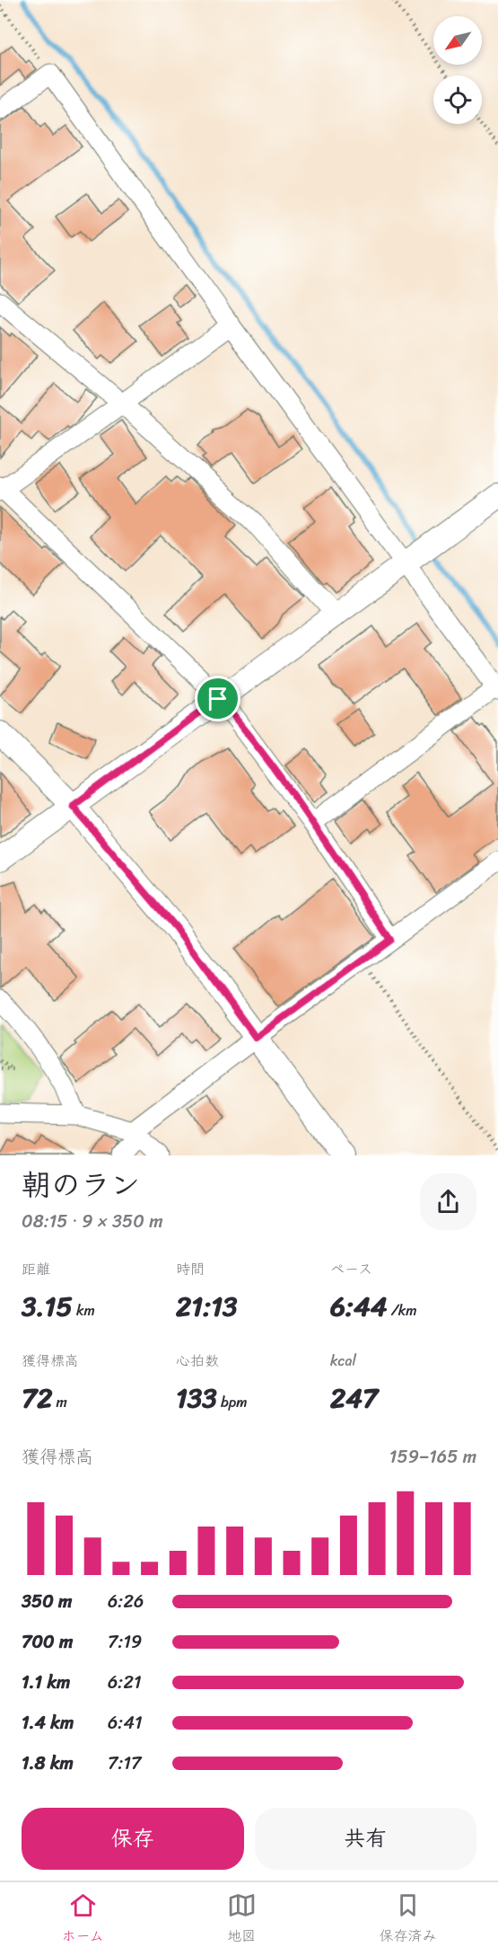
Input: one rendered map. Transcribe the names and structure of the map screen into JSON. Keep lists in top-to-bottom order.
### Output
{
  "north": "bottom left",
  "page": {
    "heading": ["朝のラン", "08:15 · 9 × 350 m"],
    "stats": [
      ["距離", "3.15 km"],
      ["時間", "21:13"],
      ["ペース", "6:44 /km"],
      ["獲得標高", "72 m"],
      ["心拍数", "133 bpm"],
      ["kcal", "247"]
    ],
    "chart": ["獲得標高", "159–165 m"],
    "list": [
      {
        "name": "350 m",
        "note": "6:26"
      },
      {
        "name": "700 m",
        "note": "7:19"
      },
      {
        "name": "1.1 km",
        "note": "6:21"
      },
      {
        "name": "1.4 km",
        "note": "6:41"
      },
      {
        "name": "1.8 km",
        "note": "7:17"
      }
    ],
    "buttons": ["保存", "共有"],
    "tabs": ["ホーム", "地図", "保存済み"]
  }
}
